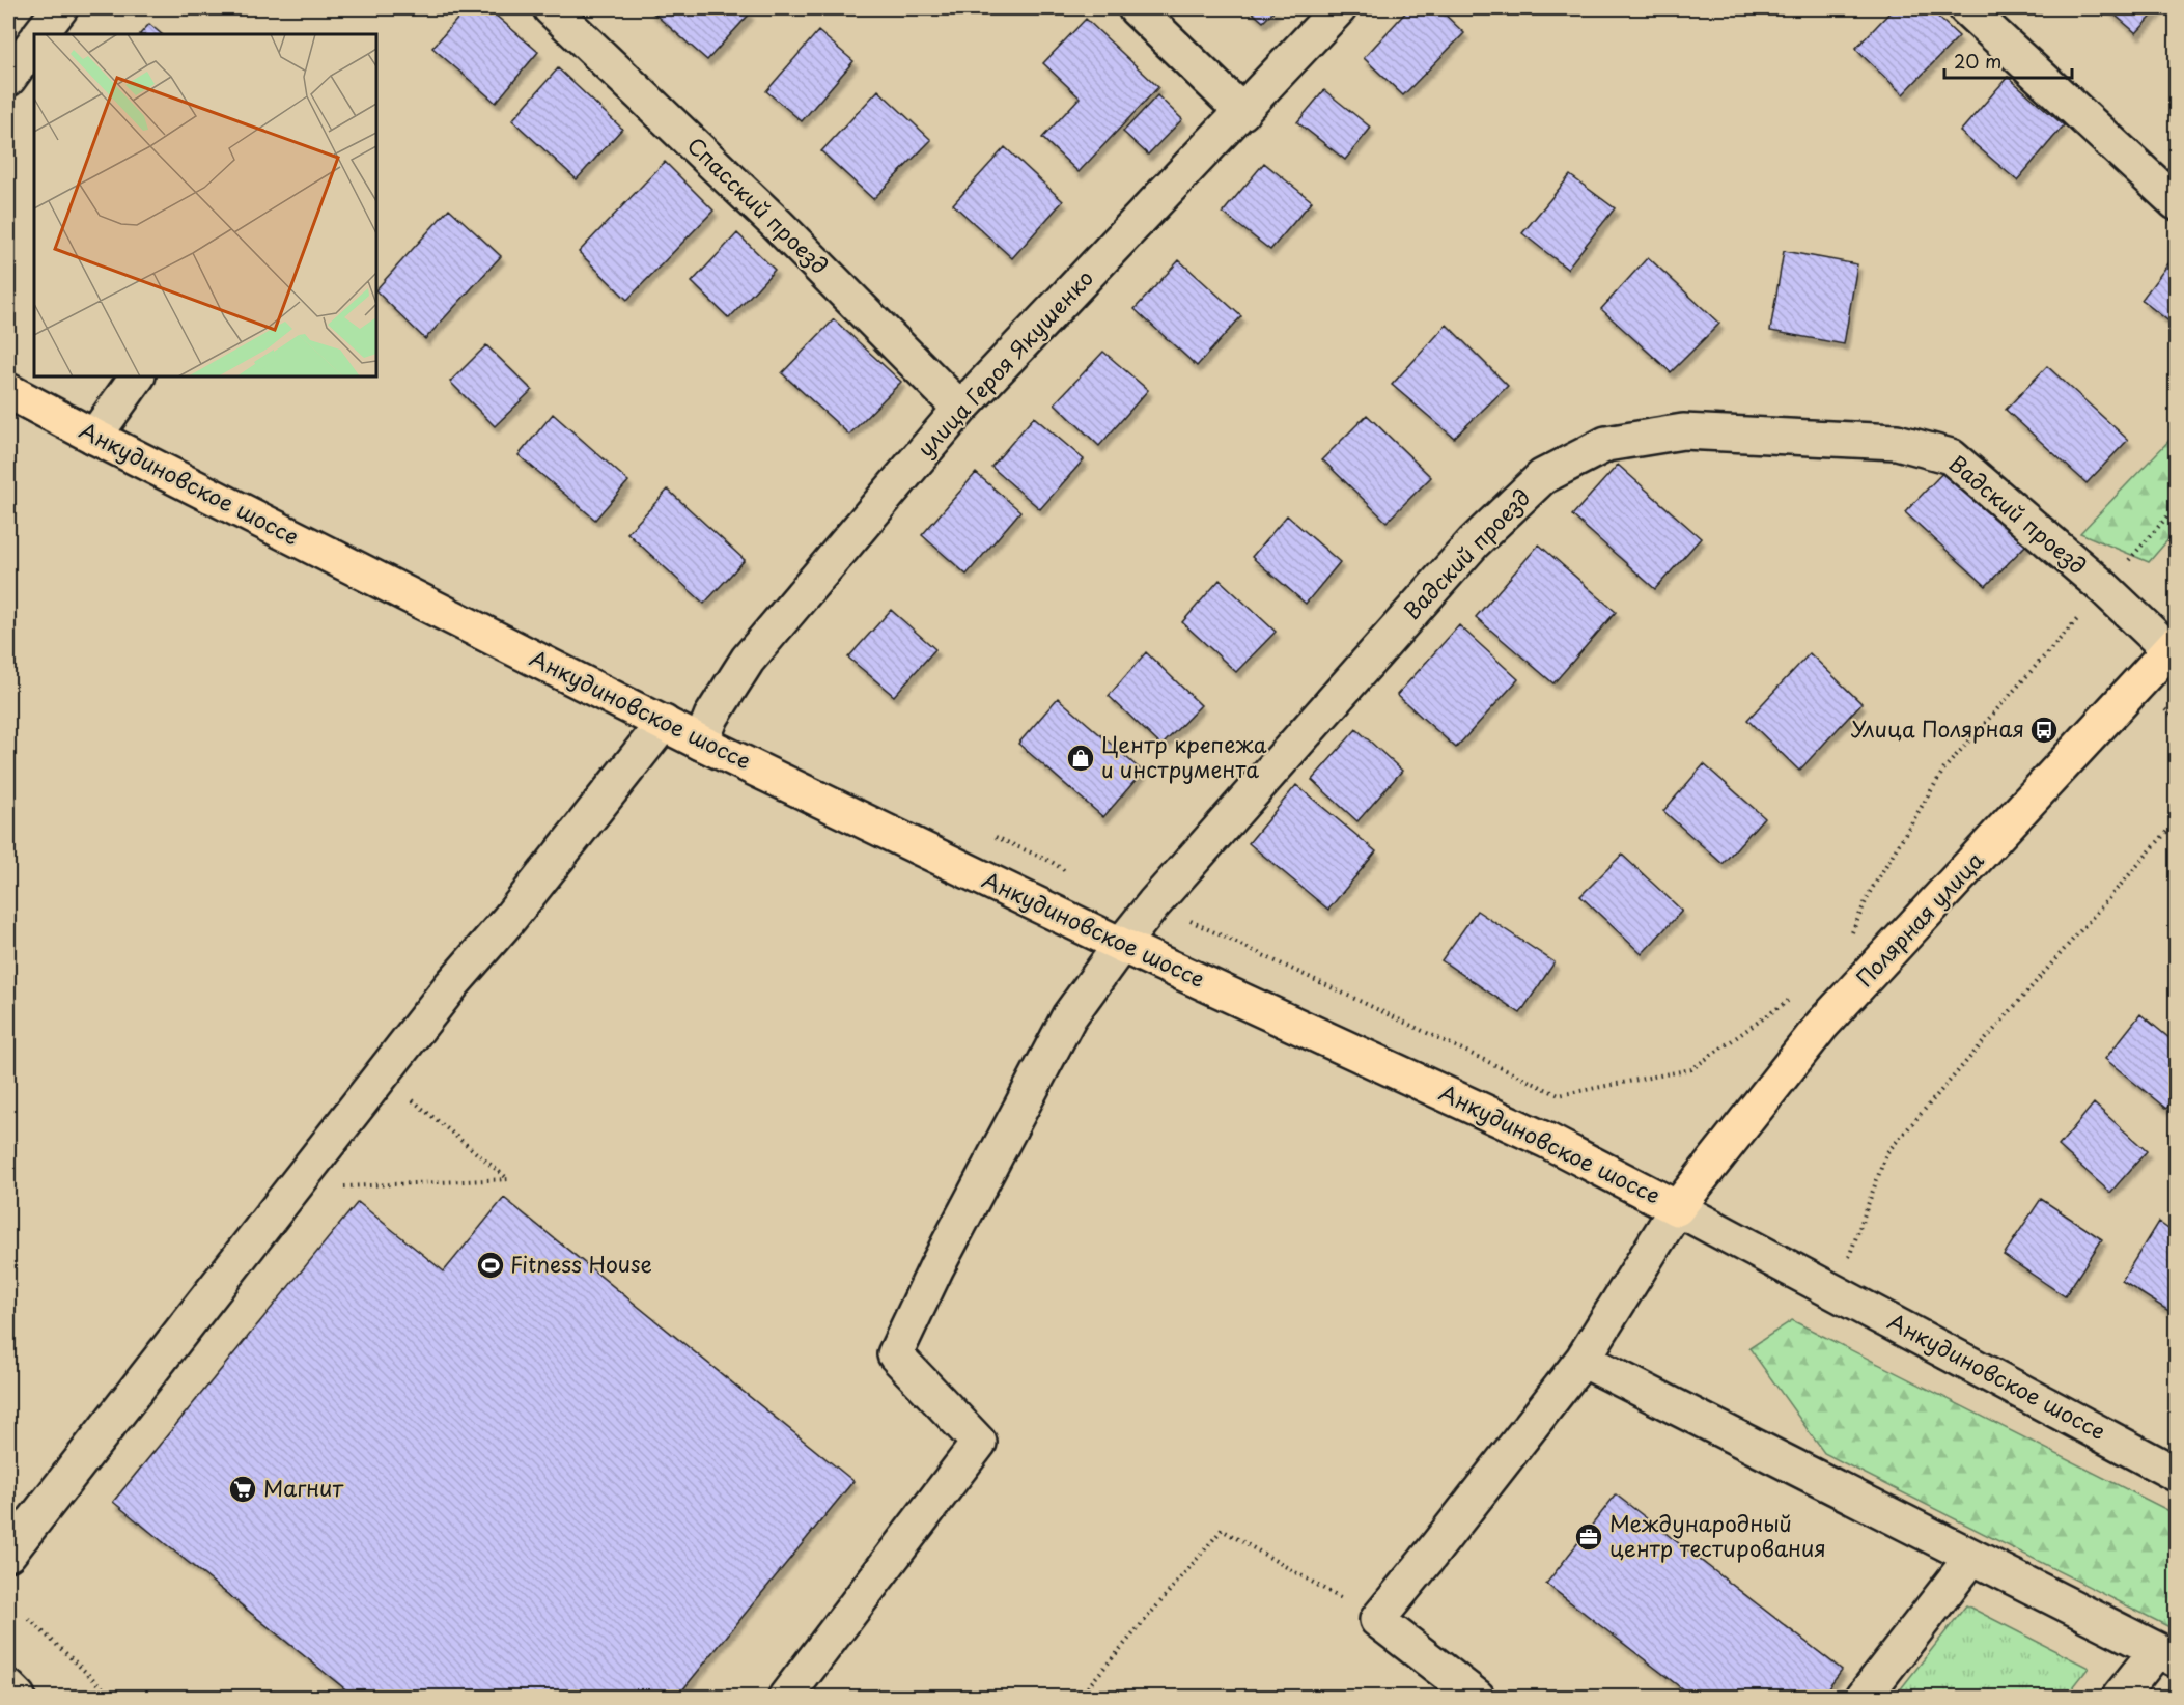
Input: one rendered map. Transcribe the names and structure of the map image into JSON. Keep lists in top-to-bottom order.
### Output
{
  "streets": {
    "main road": ["Анкудиновское шоссе", "Полярная улица"],
    "street": ["Спасский проезд", "улица Героя Якушенко", "Вадский проезд"]
  },
  "crossings": [
    ["Спасский проезд", "улица Героя Якушенко"],
    ["улица Героя Якушенко", "Анкудиновское шоссе"],
    ["Анкудиновское шоссе", "Вадский проезд"],
    ["Анкудиновское шоссе", "Полярная улица"],
    ["Вадский проезд", "Полярная улица"]
  ],
  "places": {
    "bus stop": ["Улица Полярная"],
    "shop": ["Центр крепежа и инструмента"],
    "sports": ["Fitness House"],
    "supermarket": ["Магнит"],
    "office": ["Международный центр тестирования"]
  },
  "scale_bar": "20 m"
}
